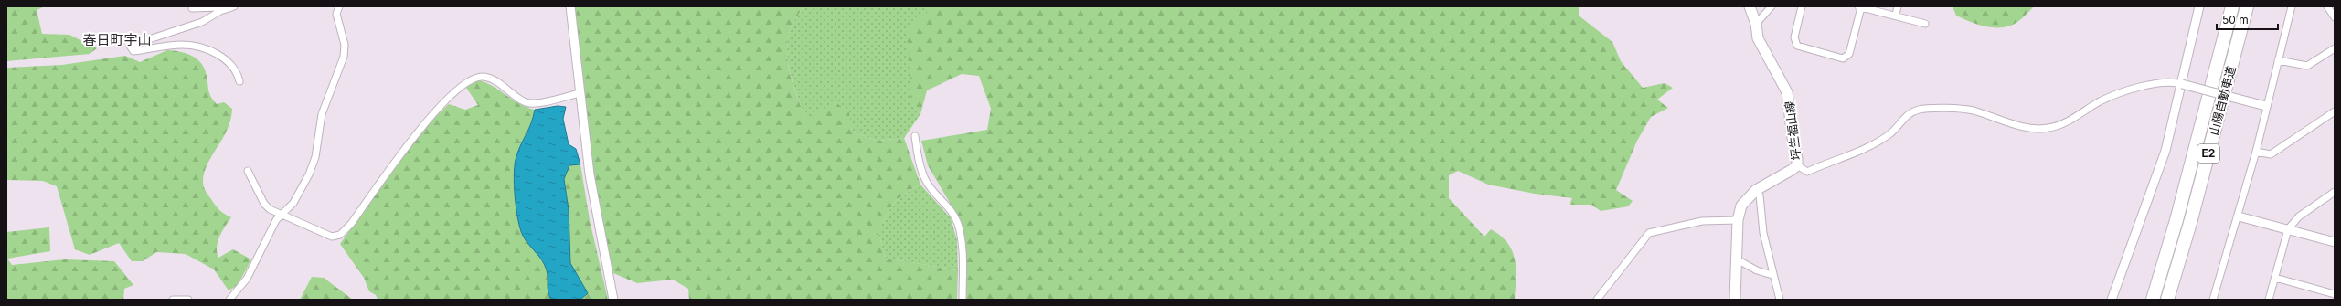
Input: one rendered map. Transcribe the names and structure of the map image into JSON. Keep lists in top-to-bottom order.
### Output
{
  "streets": {
    "highway": ["山陽自動車道", "E2"],
    "main road": ["坪生福山線"]
  },
  "districts": ["春日町宇山"],
  "scale_bar": "50 m"
}
